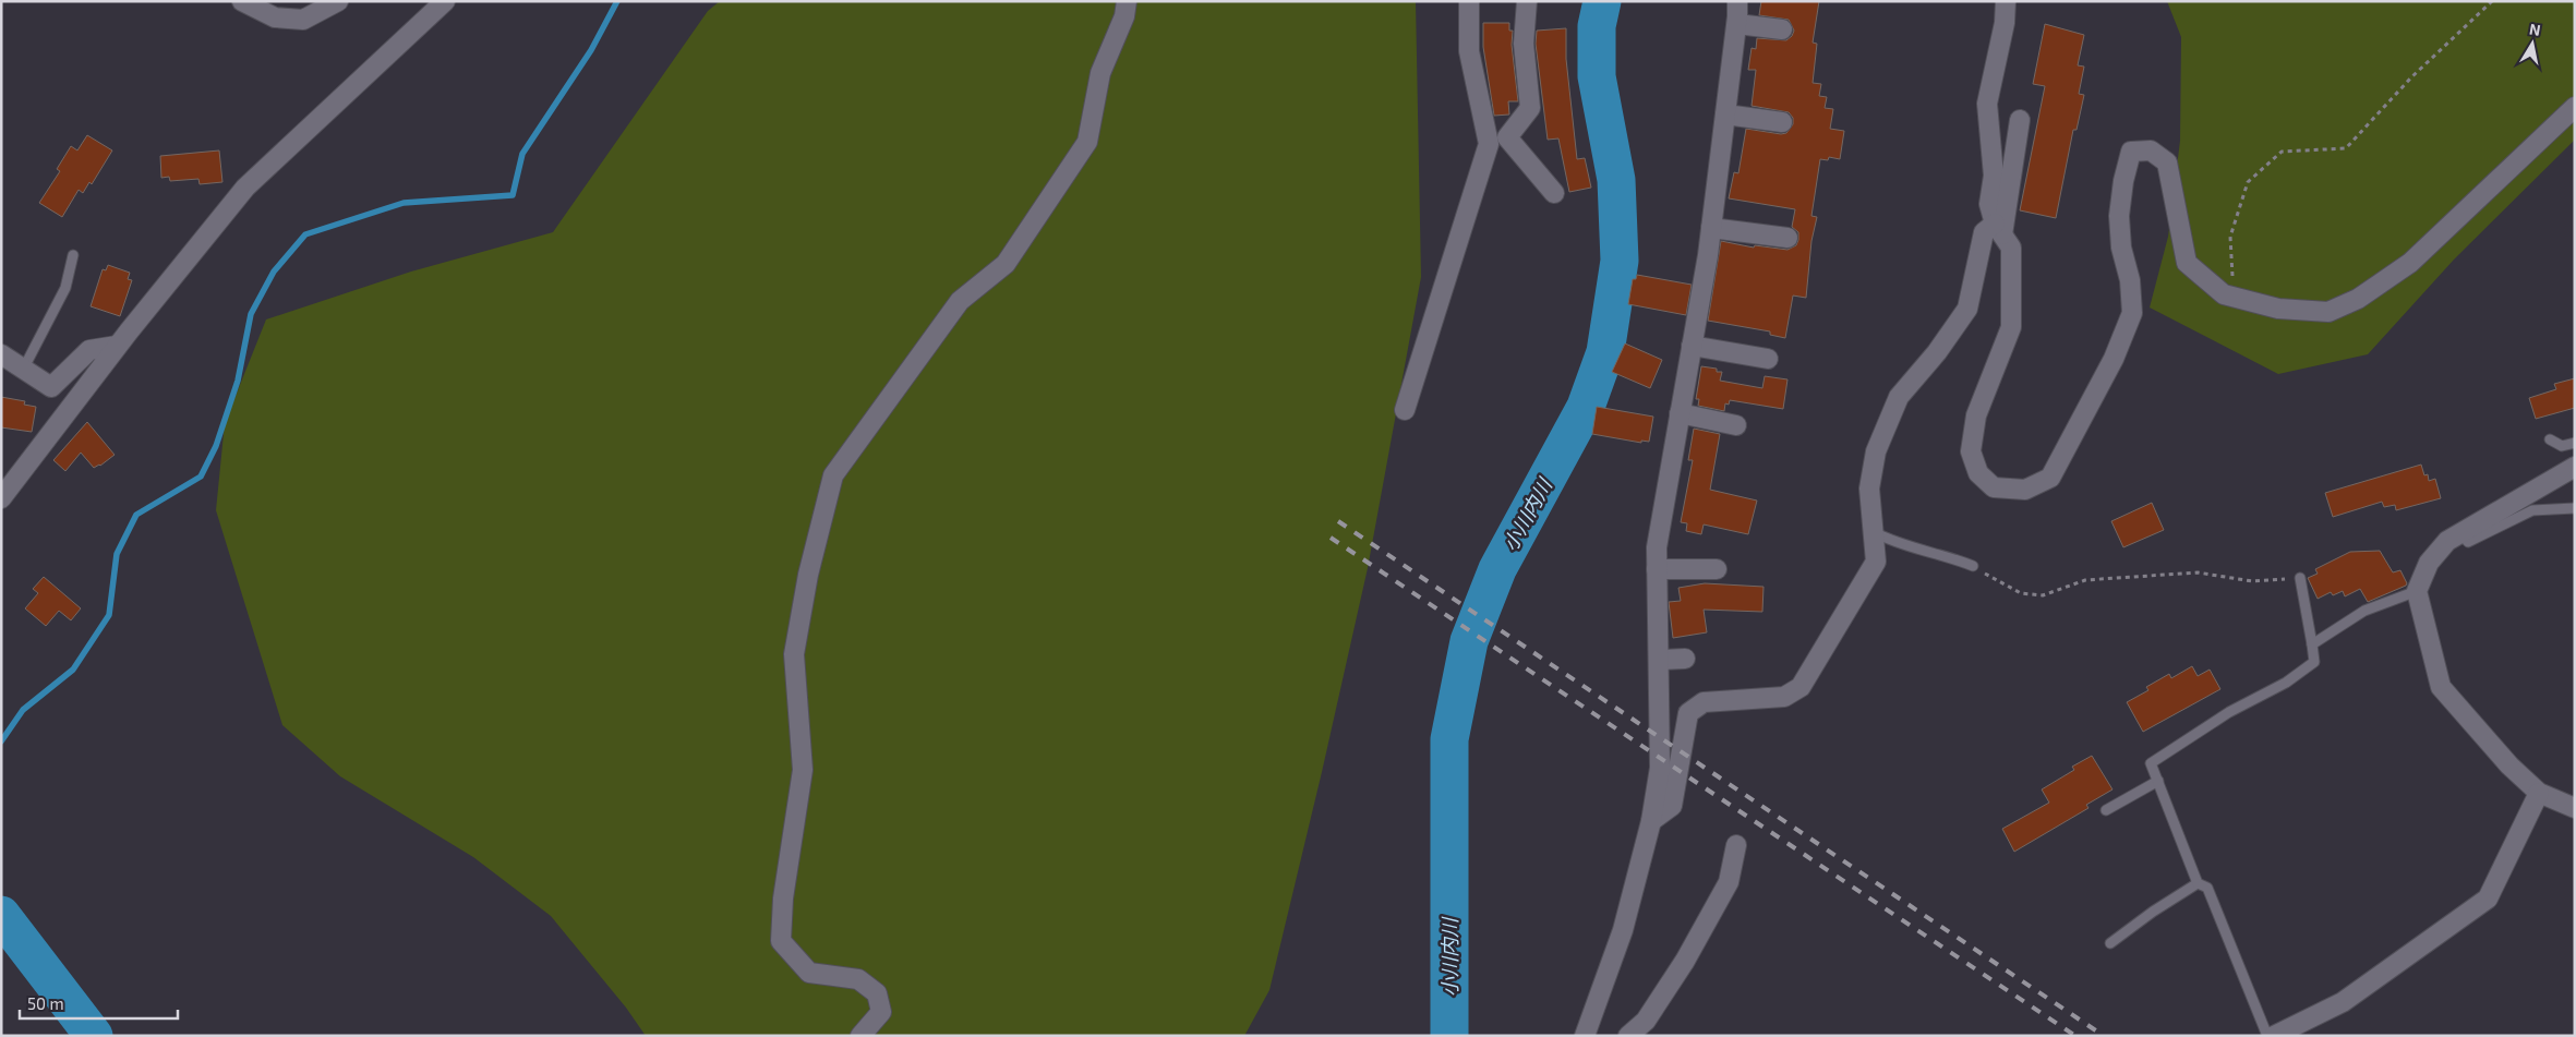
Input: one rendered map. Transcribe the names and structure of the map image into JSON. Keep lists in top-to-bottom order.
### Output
{
  "water": ["小川内川"],
  "scale_bar": "50 m",
  "north": "top"
}
